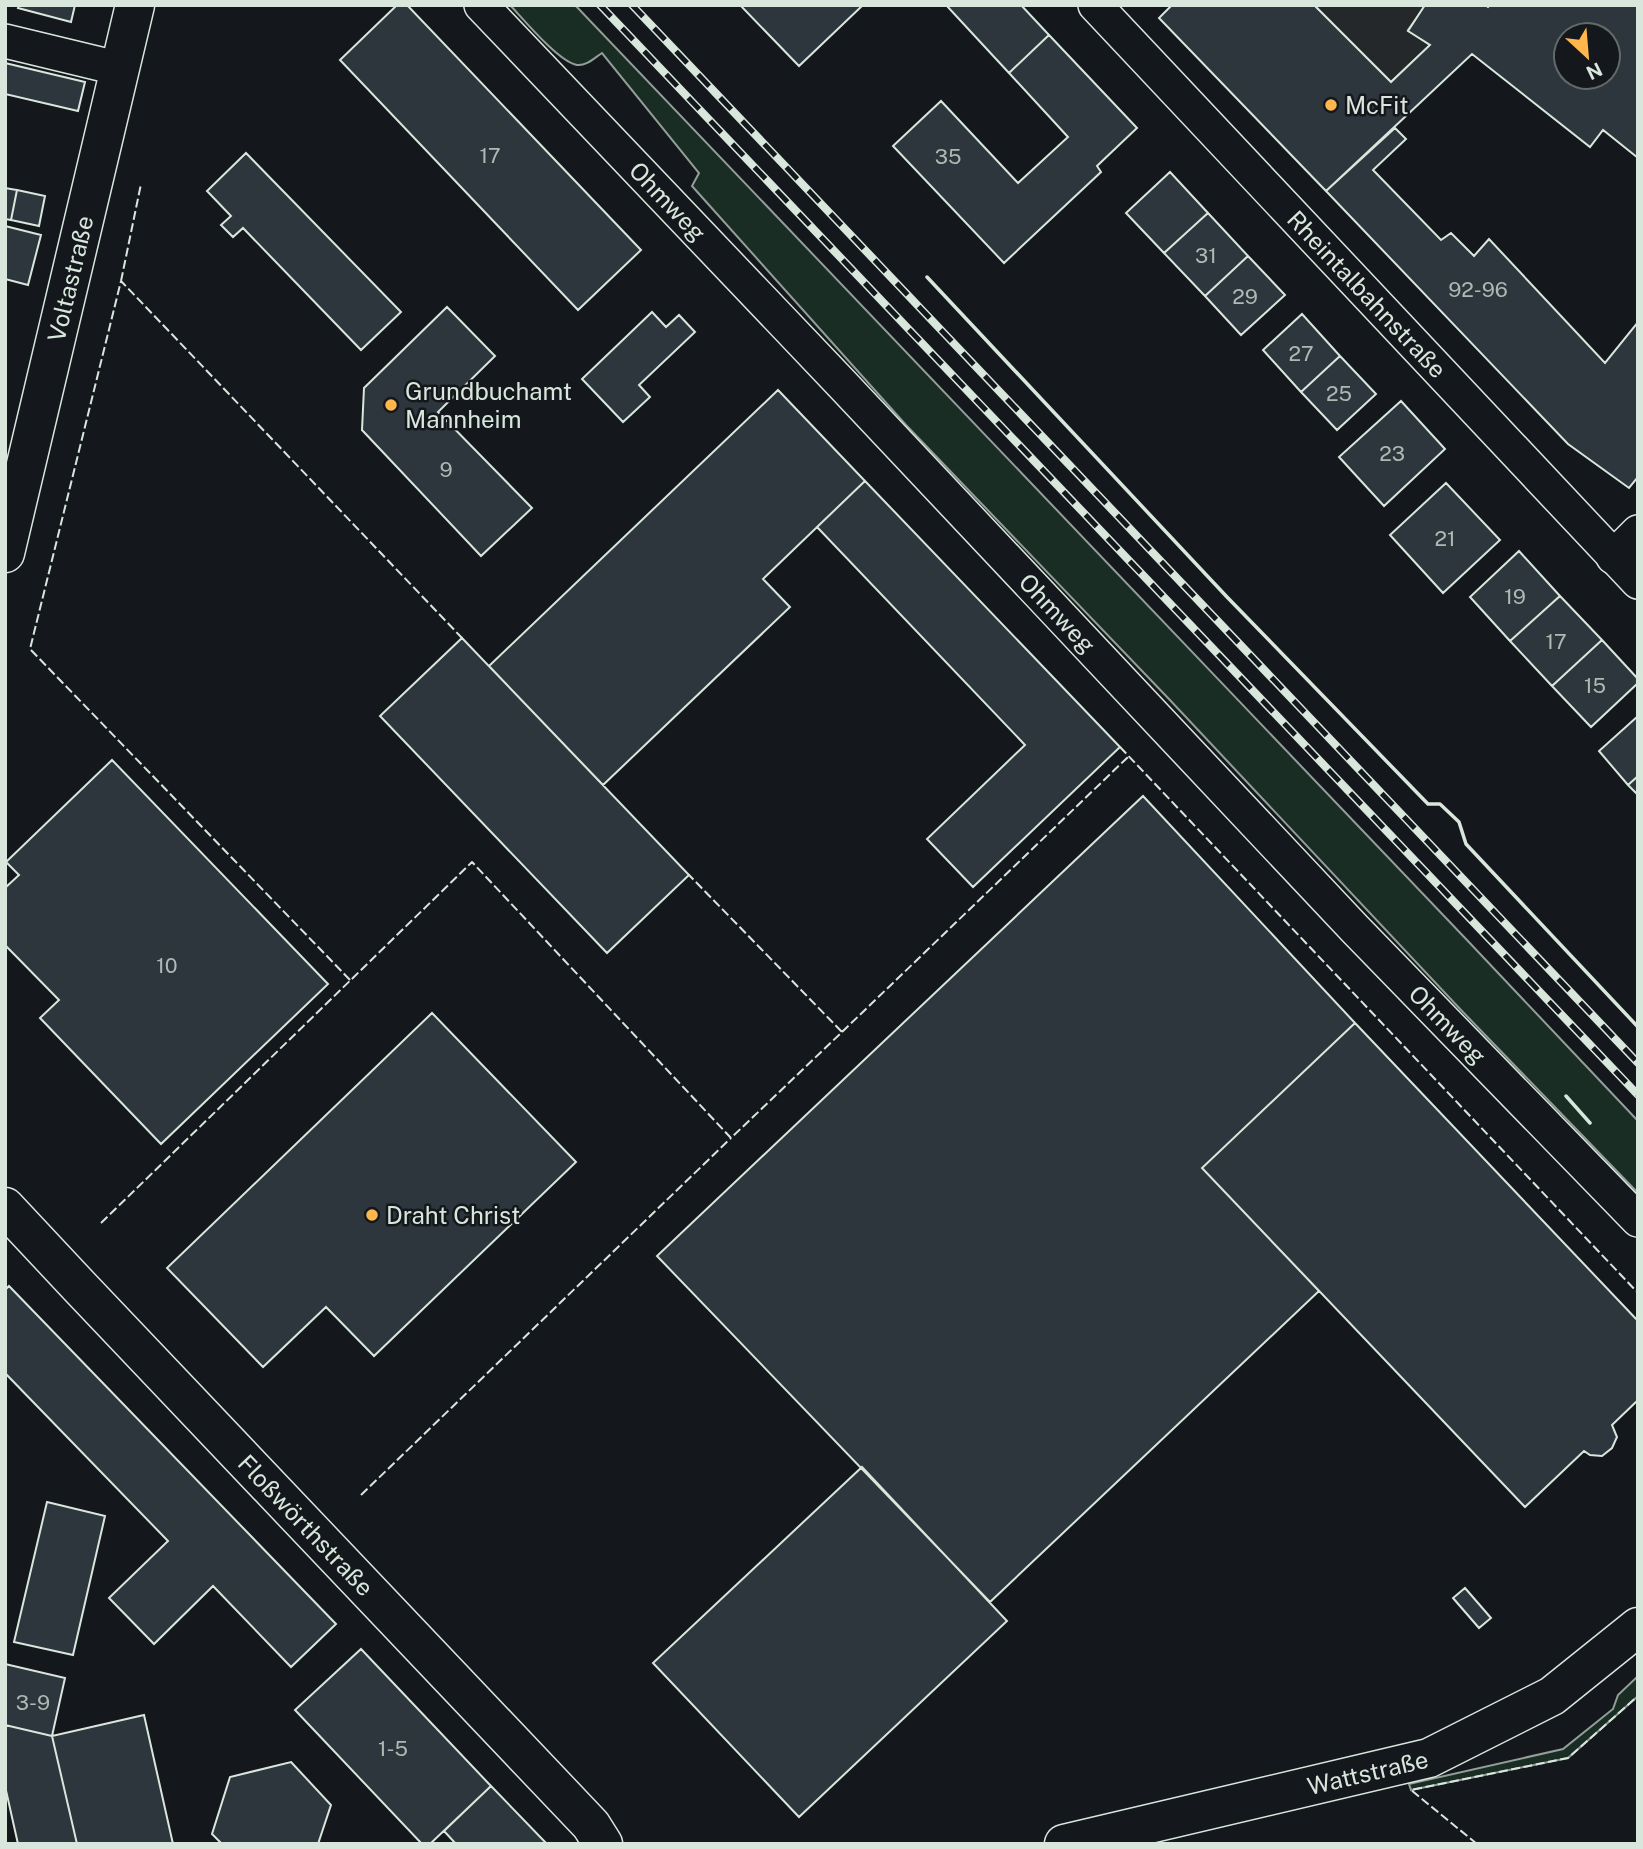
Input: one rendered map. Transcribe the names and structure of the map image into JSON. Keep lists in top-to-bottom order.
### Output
{
  "streets": {
    "street": [
      "Ohmweg",
      "Voltastraße",
      "Rheintalbahnstraße",
      "Floßwörthstraße",
      "Wattstraße"
    ]
  },
  "places": ["McFit", "Grundbuchamt Mannheim", "Draht Christ"],
  "house_numbers": [
    "17",
    "35",
    "31",
    "92-96",
    "29",
    "27",
    "25",
    "23",
    "9",
    "21",
    "19",
    "17",
    "15",
    "10",
    "3-9",
    "1-5"
  ],
  "north": "bottom right"
}
